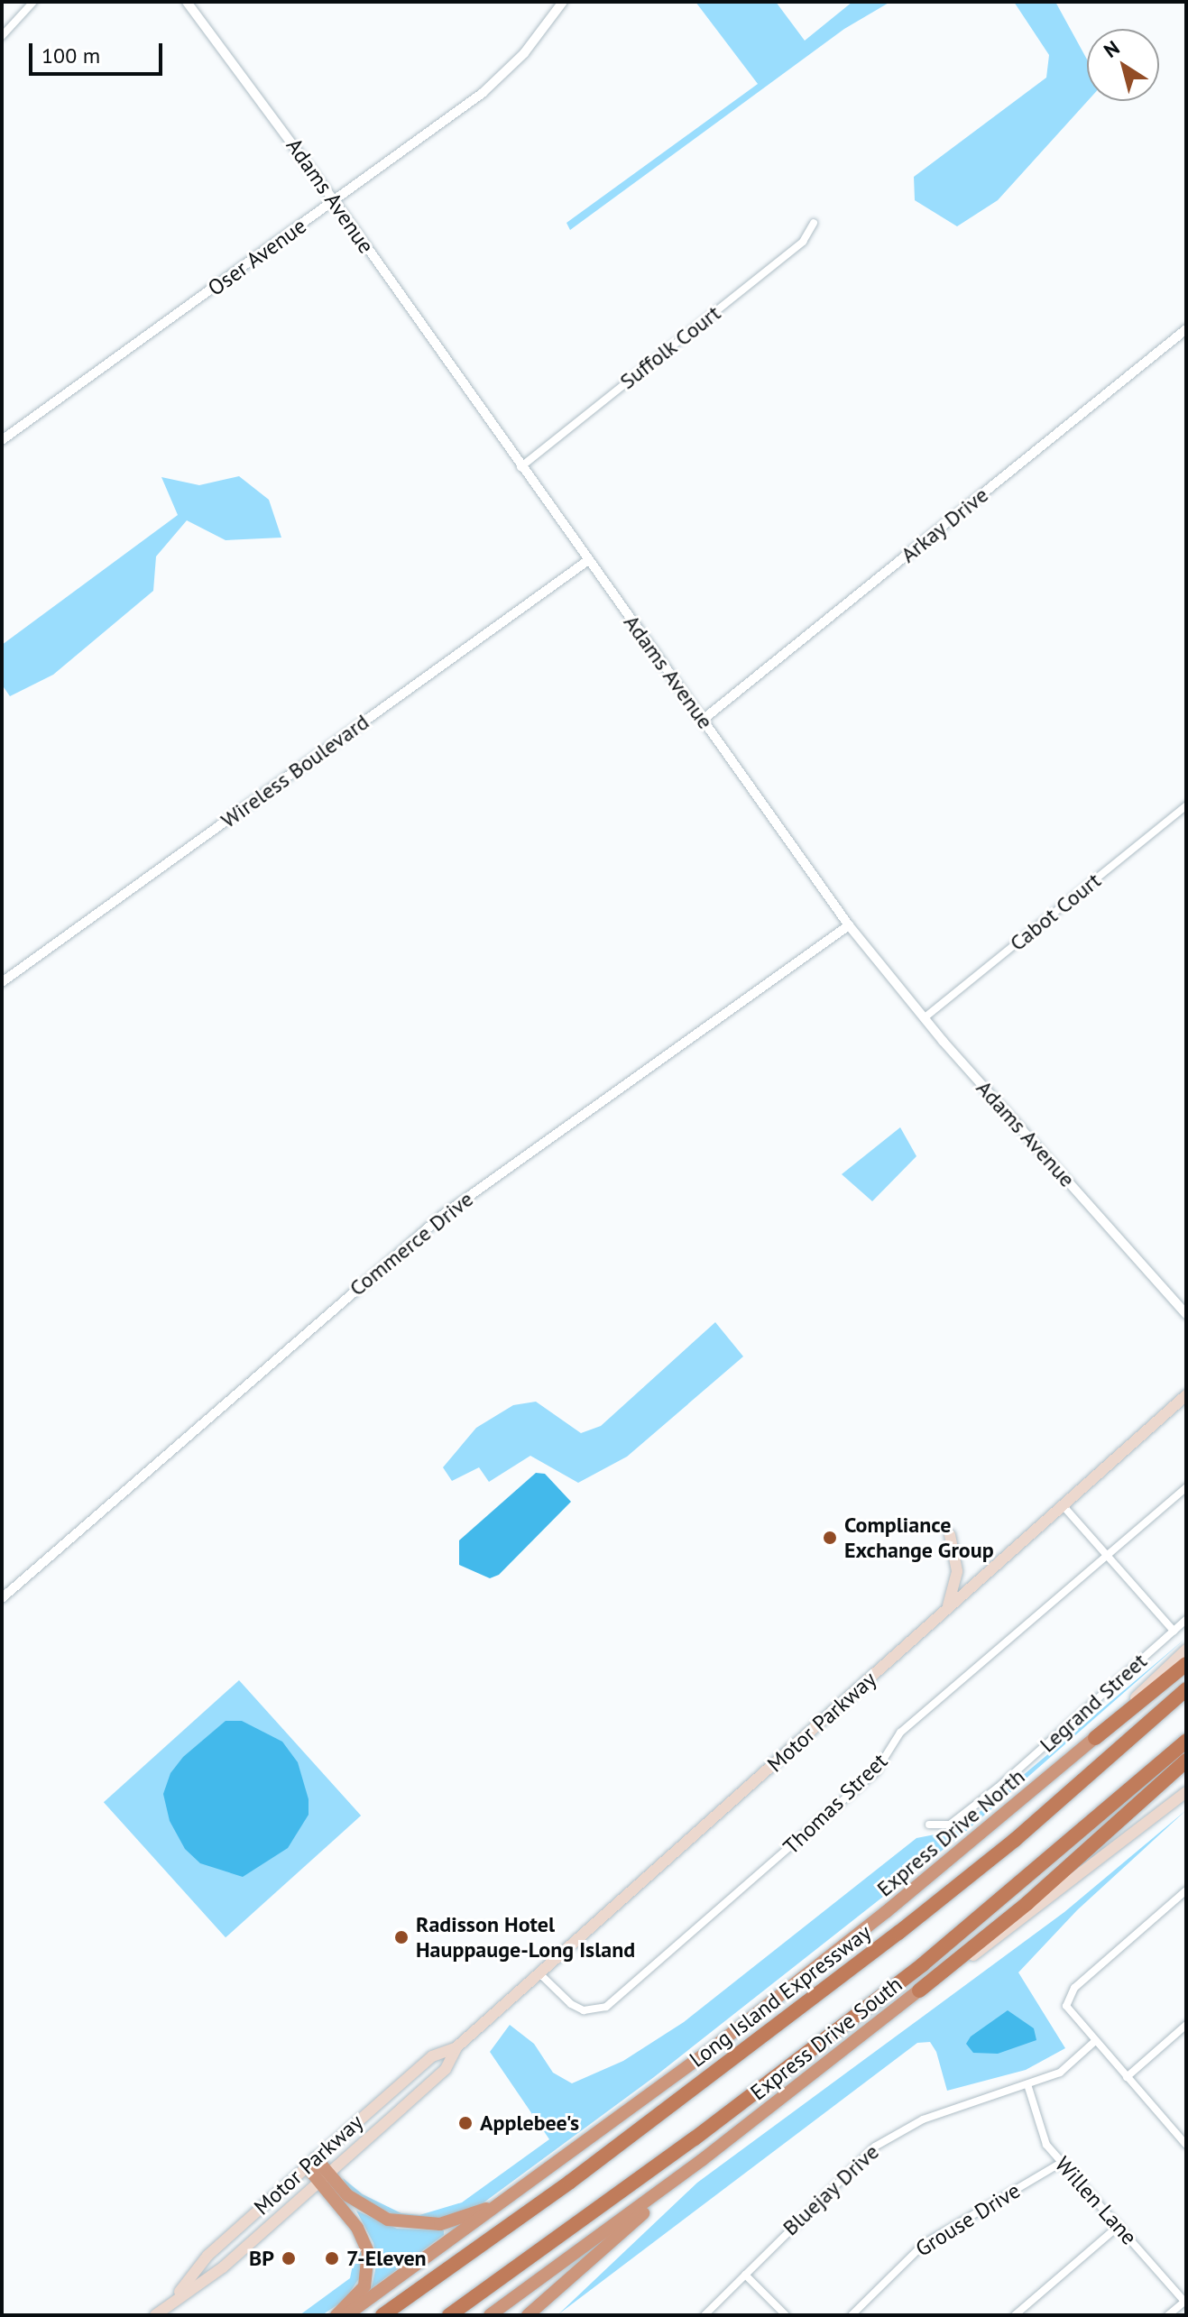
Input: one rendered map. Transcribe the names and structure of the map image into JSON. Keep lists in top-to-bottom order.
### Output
{
  "streets": {
    "highway": ["Express Drive North", "Long Island Expressway", "Express Drive South"],
    "main road": ["Motor Parkway"],
    "street": [
      "Adams Avenue",
      "Oser Avenue",
      "Suffolk Court",
      "Arkay Drive",
      "Wireless Boulevard",
      "Cabot Court",
      "Commerce Drive",
      "Legrand Street",
      "Thomas Street",
      "Bluejay Drive",
      "Willen Lane",
      "Grouse Drive"
    ]
  },
  "crossings": [
    ["Adams Avenue", "Oser Avenue"],
    ["Adams Avenue", "Suffolk Court"],
    ["Adams Avenue", "Arkay Drive"],
    ["Adams Avenue", "Wireless Boulevard"],
    ["Adams Avenue", "Cabot Court"],
    ["Adams Avenue", "Commerce Drive"],
    ["Motor Parkway", "Thomas Street"],
    ["Bluejay Drive", "Willen Lane"],
    ["Willen Lane", "Grouse Drive"]
  ],
  "places": [
    "Compliance Exchange Group",
    "Radisson Hotel Hauppauge-Long Island",
    "Applebee's",
    "BP",
    "7-Eleven"
  ],
  "scale_bar": "100 m",
  "north": "top left"
}
